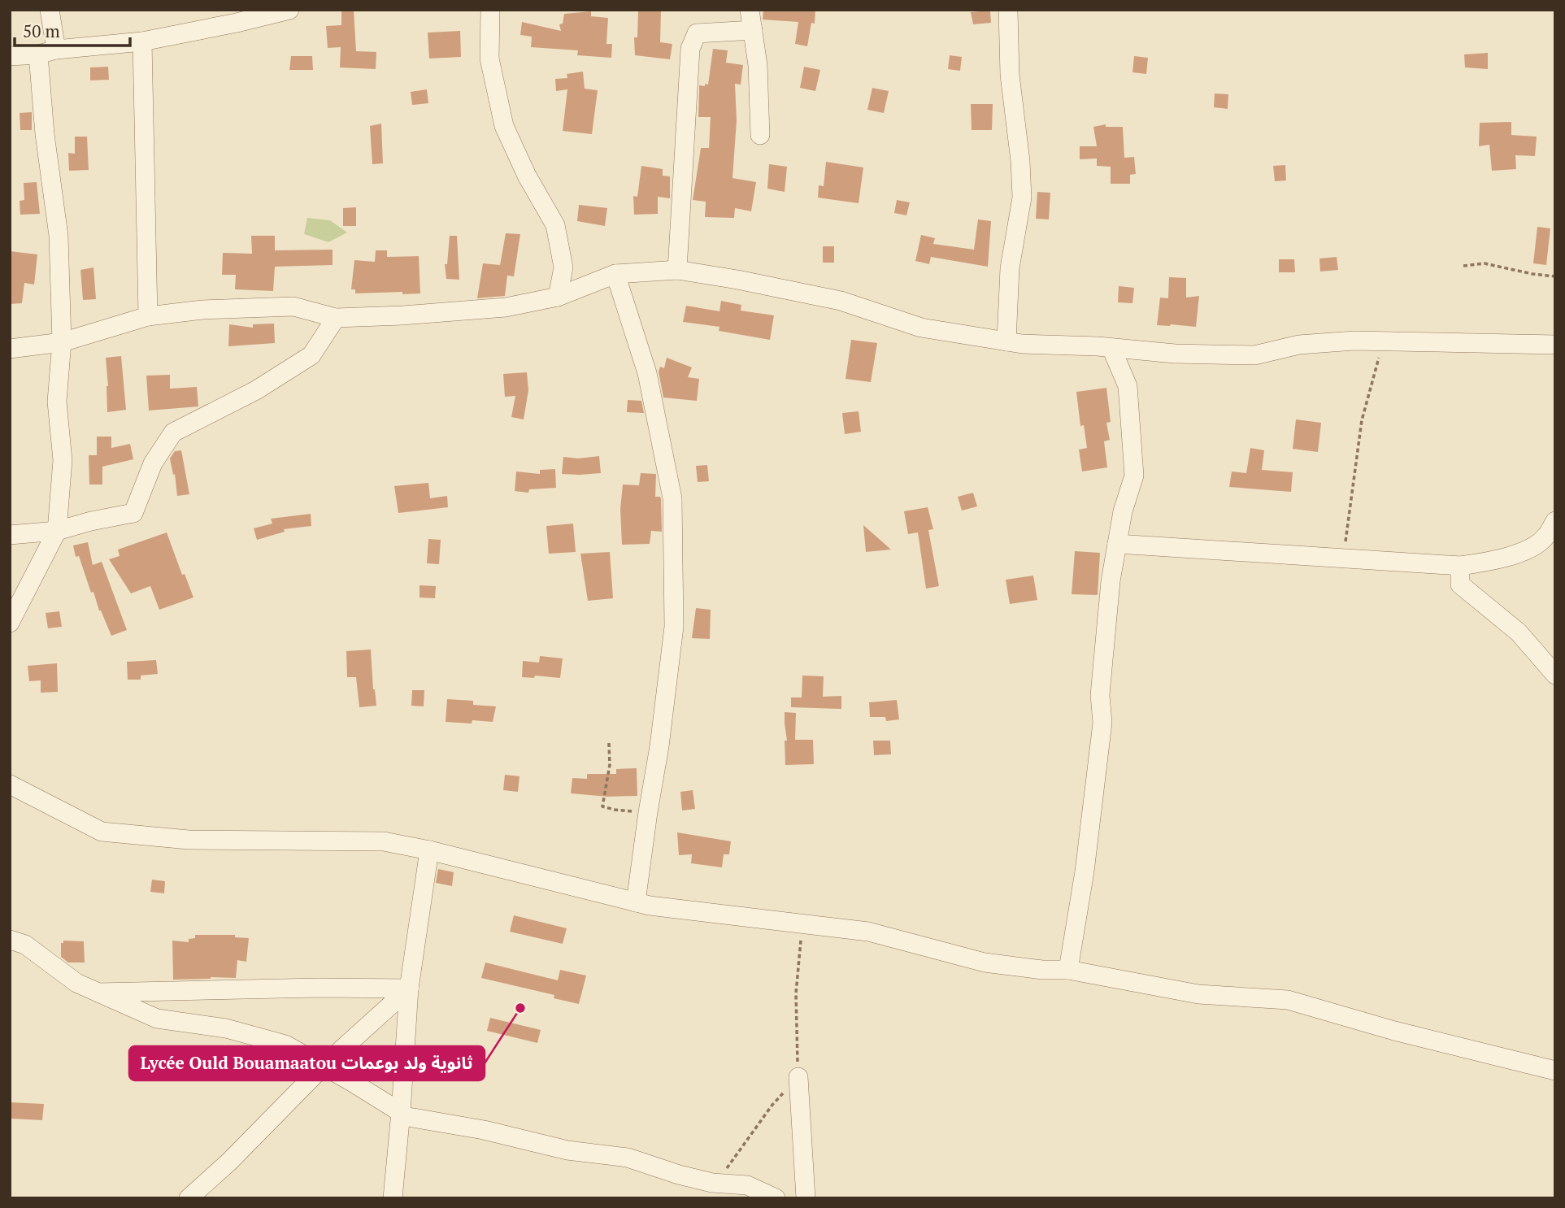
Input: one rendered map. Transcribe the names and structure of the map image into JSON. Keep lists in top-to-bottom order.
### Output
{
  "places": ["Lycée Ould Bouamaatou ثانوية ولد بوعمات"],
  "scale_bar": "50 m"
}
